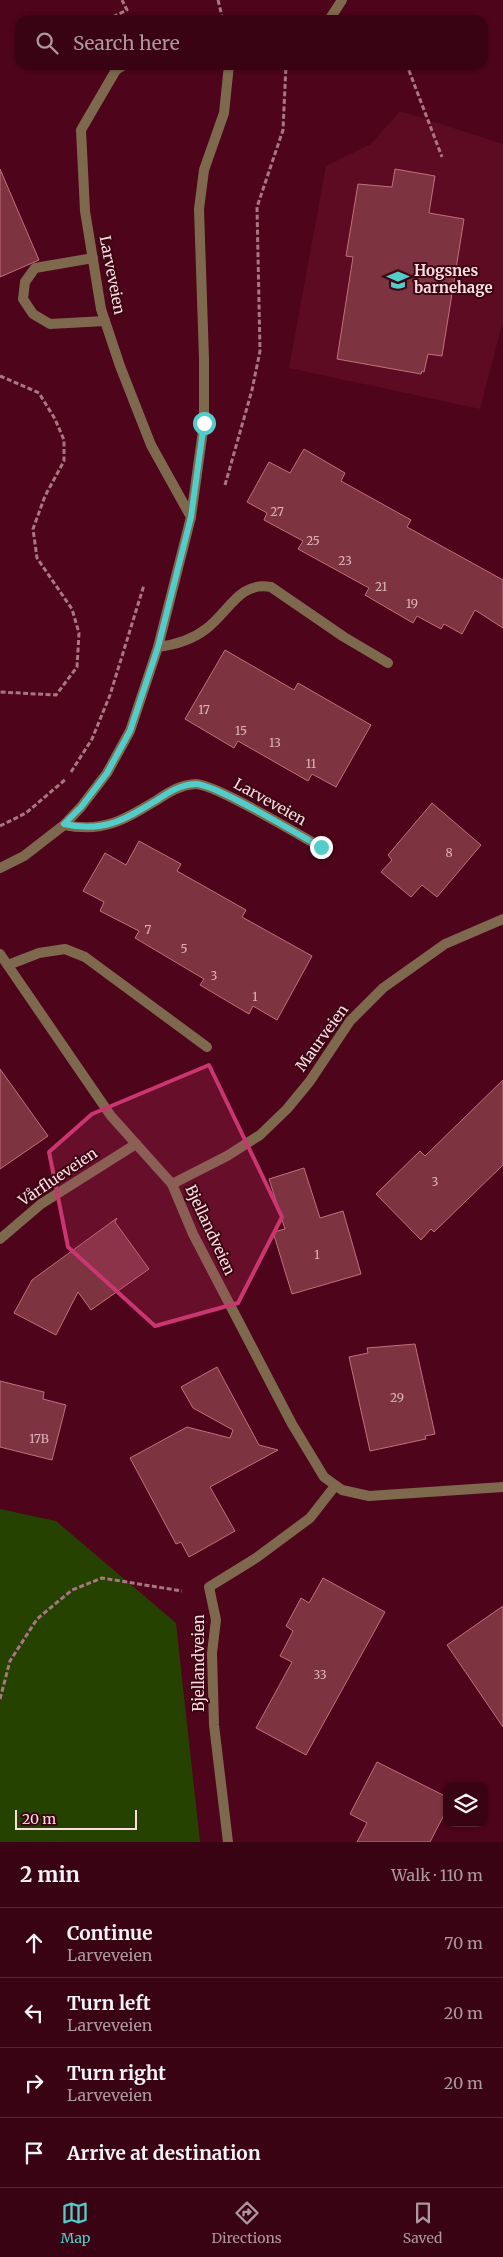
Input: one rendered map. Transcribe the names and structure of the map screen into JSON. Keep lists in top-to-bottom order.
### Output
{
  "streets": {
    "street": [
      "Larveveien",
      "Maurveien",
      "Vårflueveien",
      "Bjellandveien"
    ]
  },
  "crossings": [
    ["Maurveien", "Bjellandveien"],
    ["Vårflueveien", "Bjellandveien"]
  ],
  "places": {
    "school or university": ["Hogsnes barnehage"]
  },
  "house_numbers": [
    "27",
    "25",
    "23",
    "21",
    "19",
    "17",
    "15",
    "13",
    "11",
    "8",
    "7",
    "5",
    "3",
    "1",
    "3",
    "1",
    "29",
    "17B",
    "33"
  ],
  "scale_bar": "20 m",
  "page": {
    "search": "Search here",
    "scale": "20 m",
    "heading": ["2 min", "Walk · 110 m"],
    "list": [
      ["Continue", "Larveveien", "70 m"],
      ["Turn left", "Larveveien", "20 m"],
      ["Turn right", "Larveveien", "20 m"],
      "Arrive at destination"
    ],
    "nav": ["Map", "Directions", "Saved"]
  }
}
